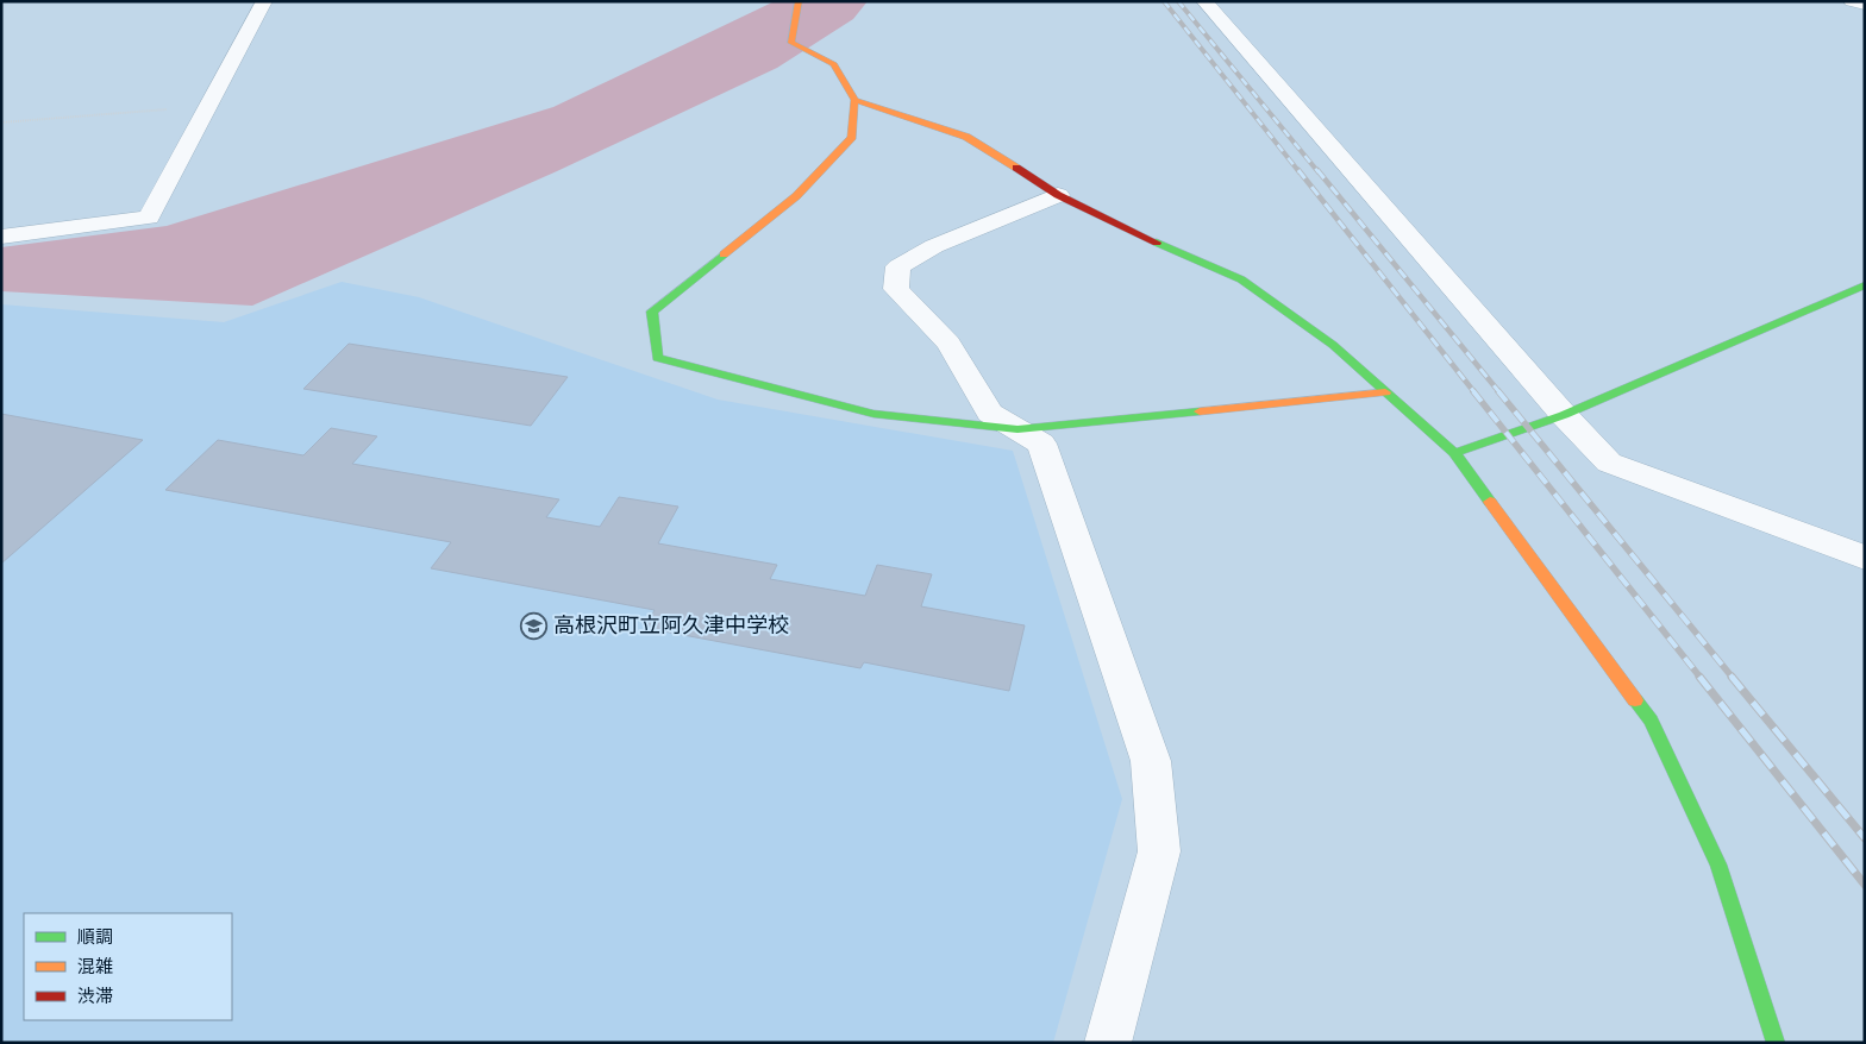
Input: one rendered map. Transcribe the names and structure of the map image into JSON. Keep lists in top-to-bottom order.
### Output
{
  "places": {
    "school or university": ["高根沢町立阿久津中学校"]
  },
  "legend": ["順調", "混雑", "渋滞"]
}
